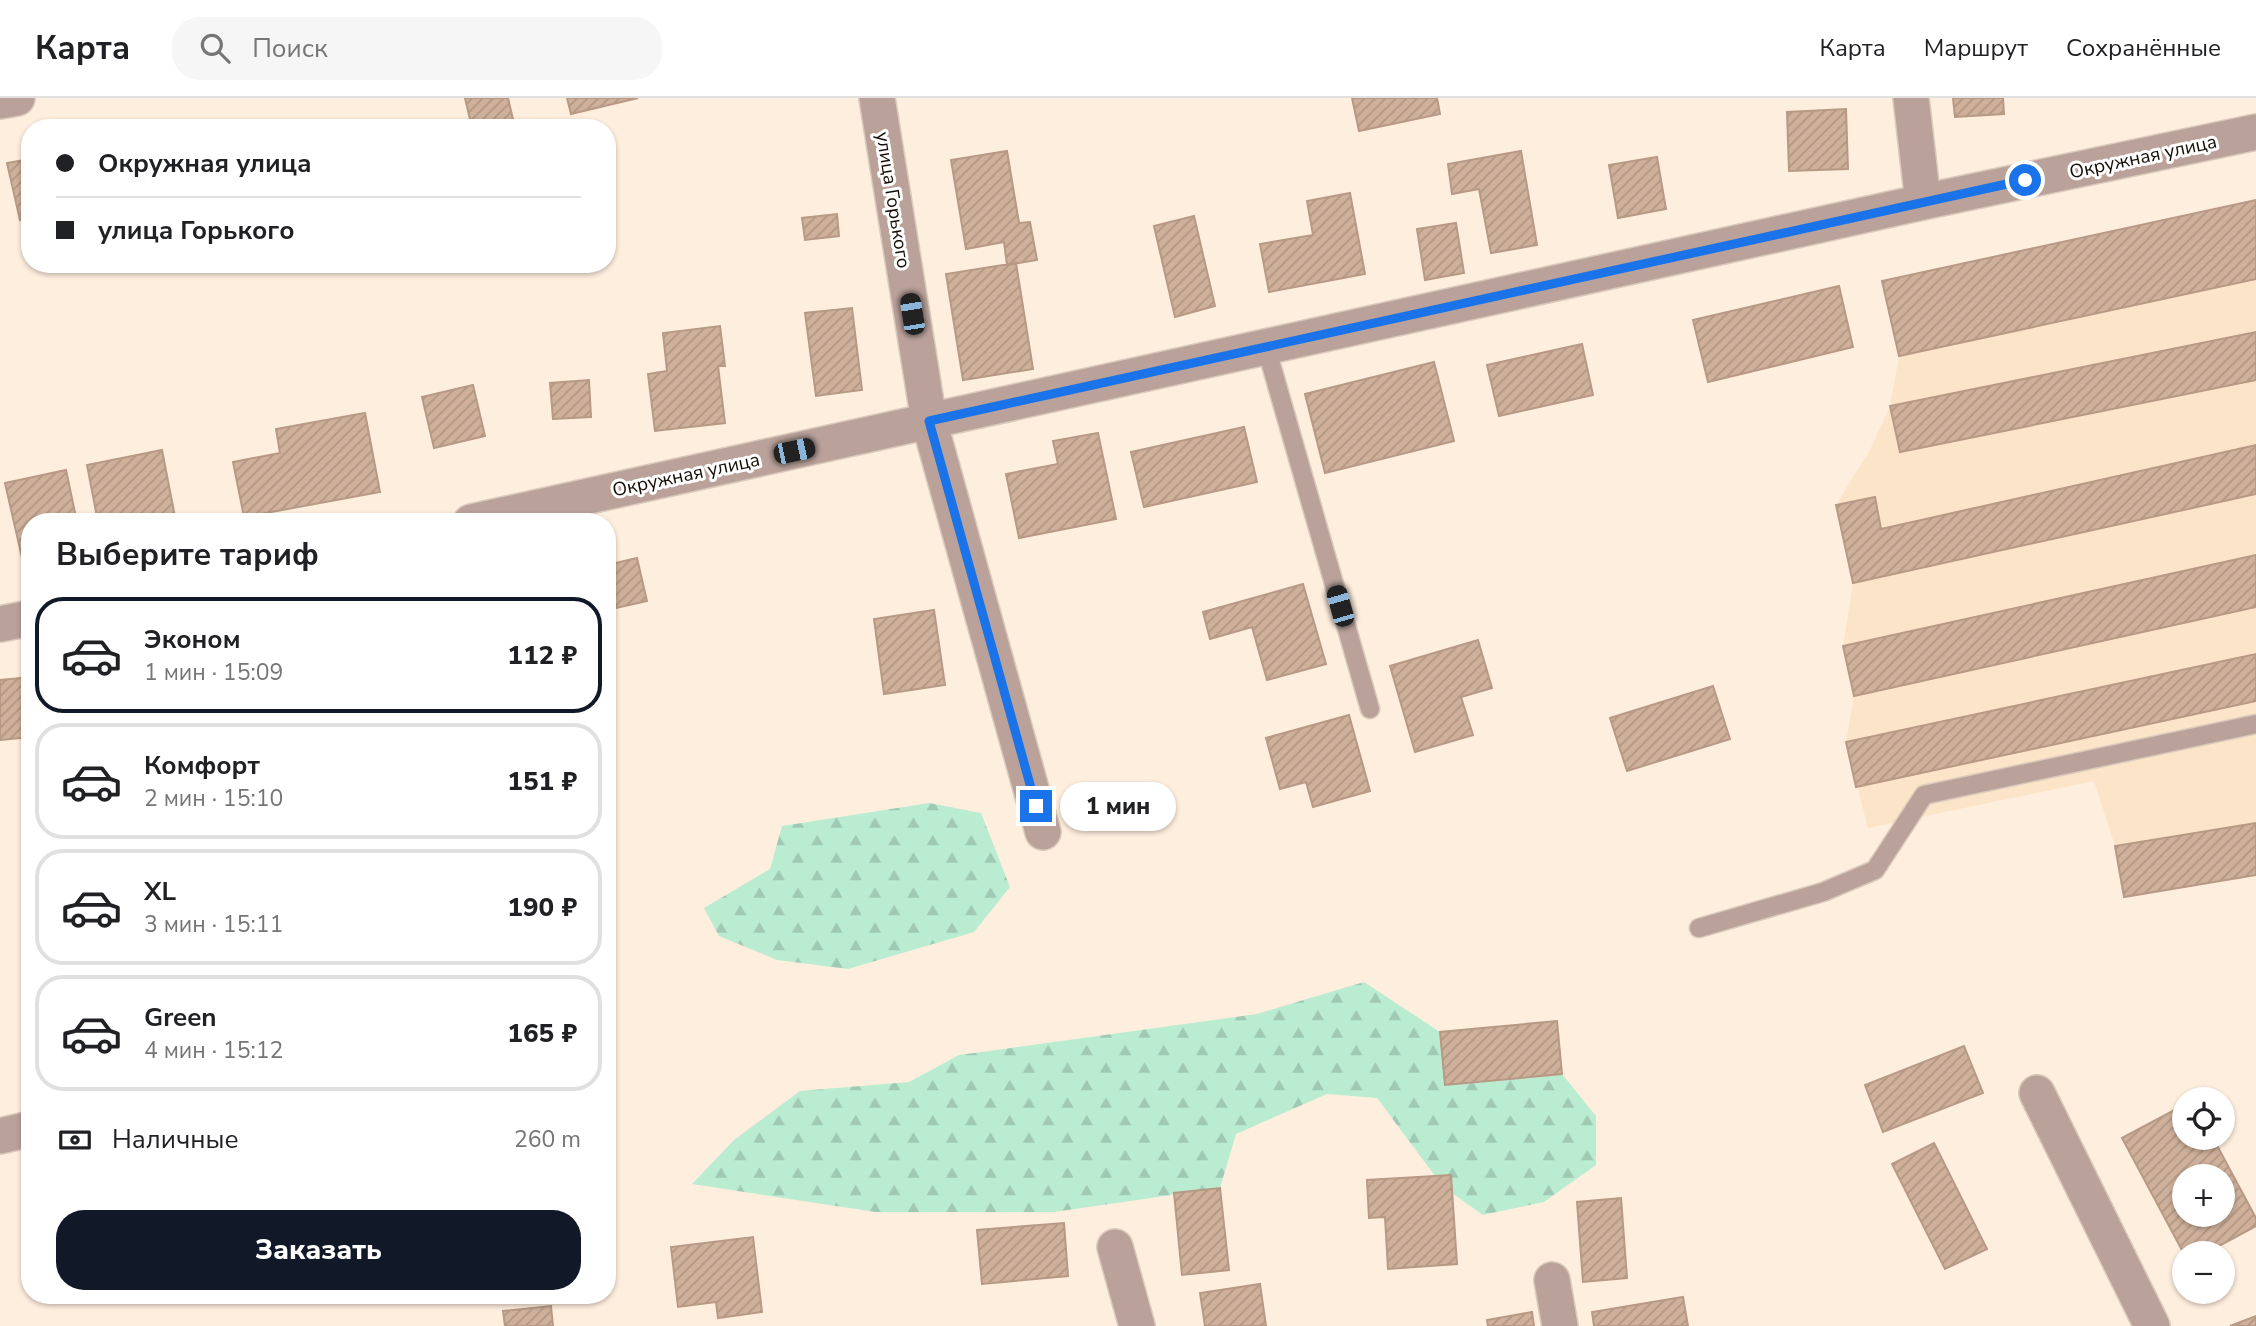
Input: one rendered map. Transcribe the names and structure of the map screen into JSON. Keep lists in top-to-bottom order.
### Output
{
  "streets": {
    "street": ["Окружная улица", "улица Горького"]
  },
  "crossings": [
    ["Окружная улица", "улица Горького"]
  ],
  "page": {
    "header": "Карта",
    "search": "Поиск",
    "nav": ["Карта", "Маршрут", "Сохранённые"],
    "banner": ["Окружная улица", "улица Горького"],
    "heading": "Выберите тариф",
    "list": [
      {
        "name": "Эконом",
        "note": "1 мин · 15:09",
        "value": "112 ₽"
      },
      {
        "name": "Комфорт",
        "note": "2 мин · 15:10",
        "value": "151 ₽"
      },
      {
        "name": "XL",
        "note": "3 мин · 15:11",
        "value": "190 ₽"
      },
      {
        "name": "Green",
        "note": "4 мин · 15:12",
        "value": "165 ₽"
      }
    ],
    "bubble": "1 мин",
    "map_buttons": ["+", "−"],
    "pay": ["Наличные", "260 m"],
    "buttons": "Заказать"
  }
}
